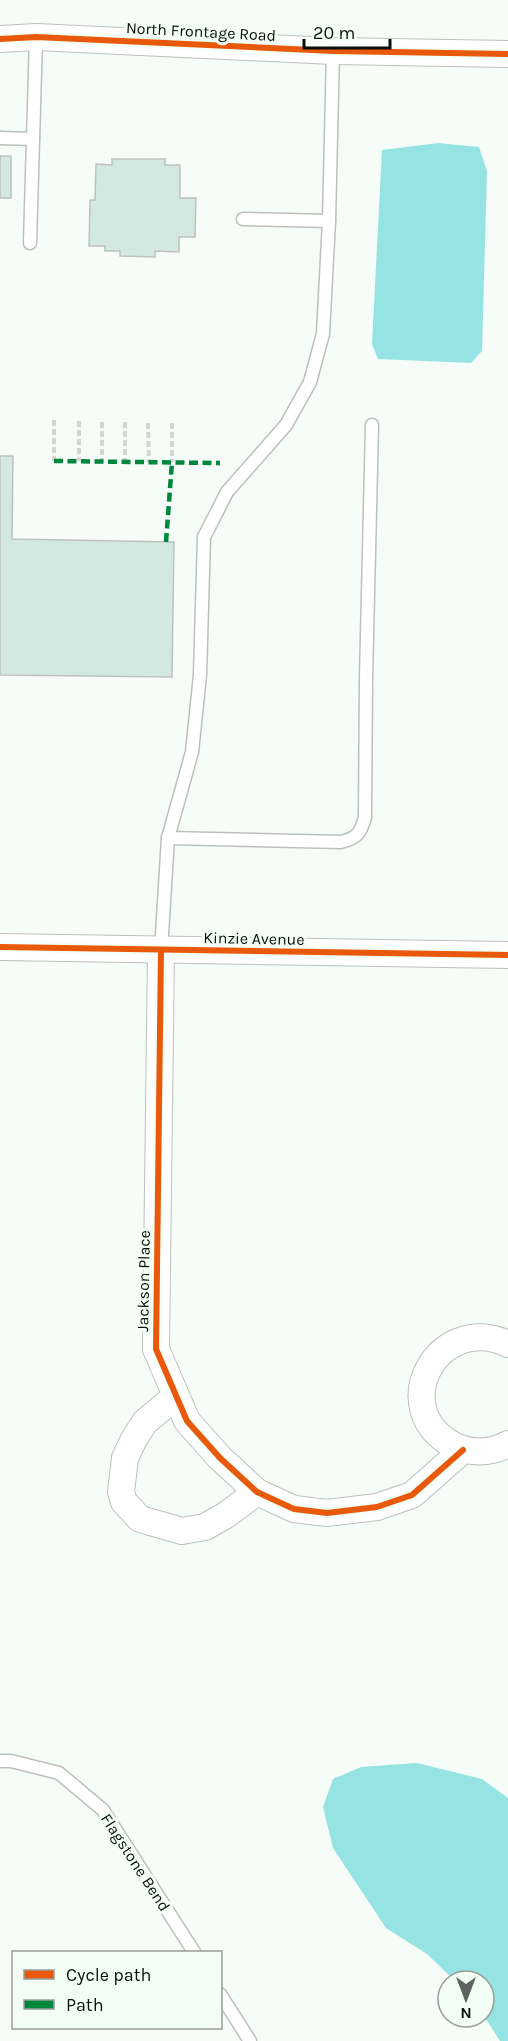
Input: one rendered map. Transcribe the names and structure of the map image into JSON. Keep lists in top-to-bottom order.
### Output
{
  "streets": {
    "street": ["North Frontage Road", "Kinzie Avenue", "Jackson Place"],
    "lane": ["Flagstone Bend"]
  },
  "crossings": [
    ["Kinzie Avenue", "Jackson Place"]
  ],
  "legend": ["Cycle path", "Path"],
  "scale_bar": "20 m",
  "north": "bottom"
}
